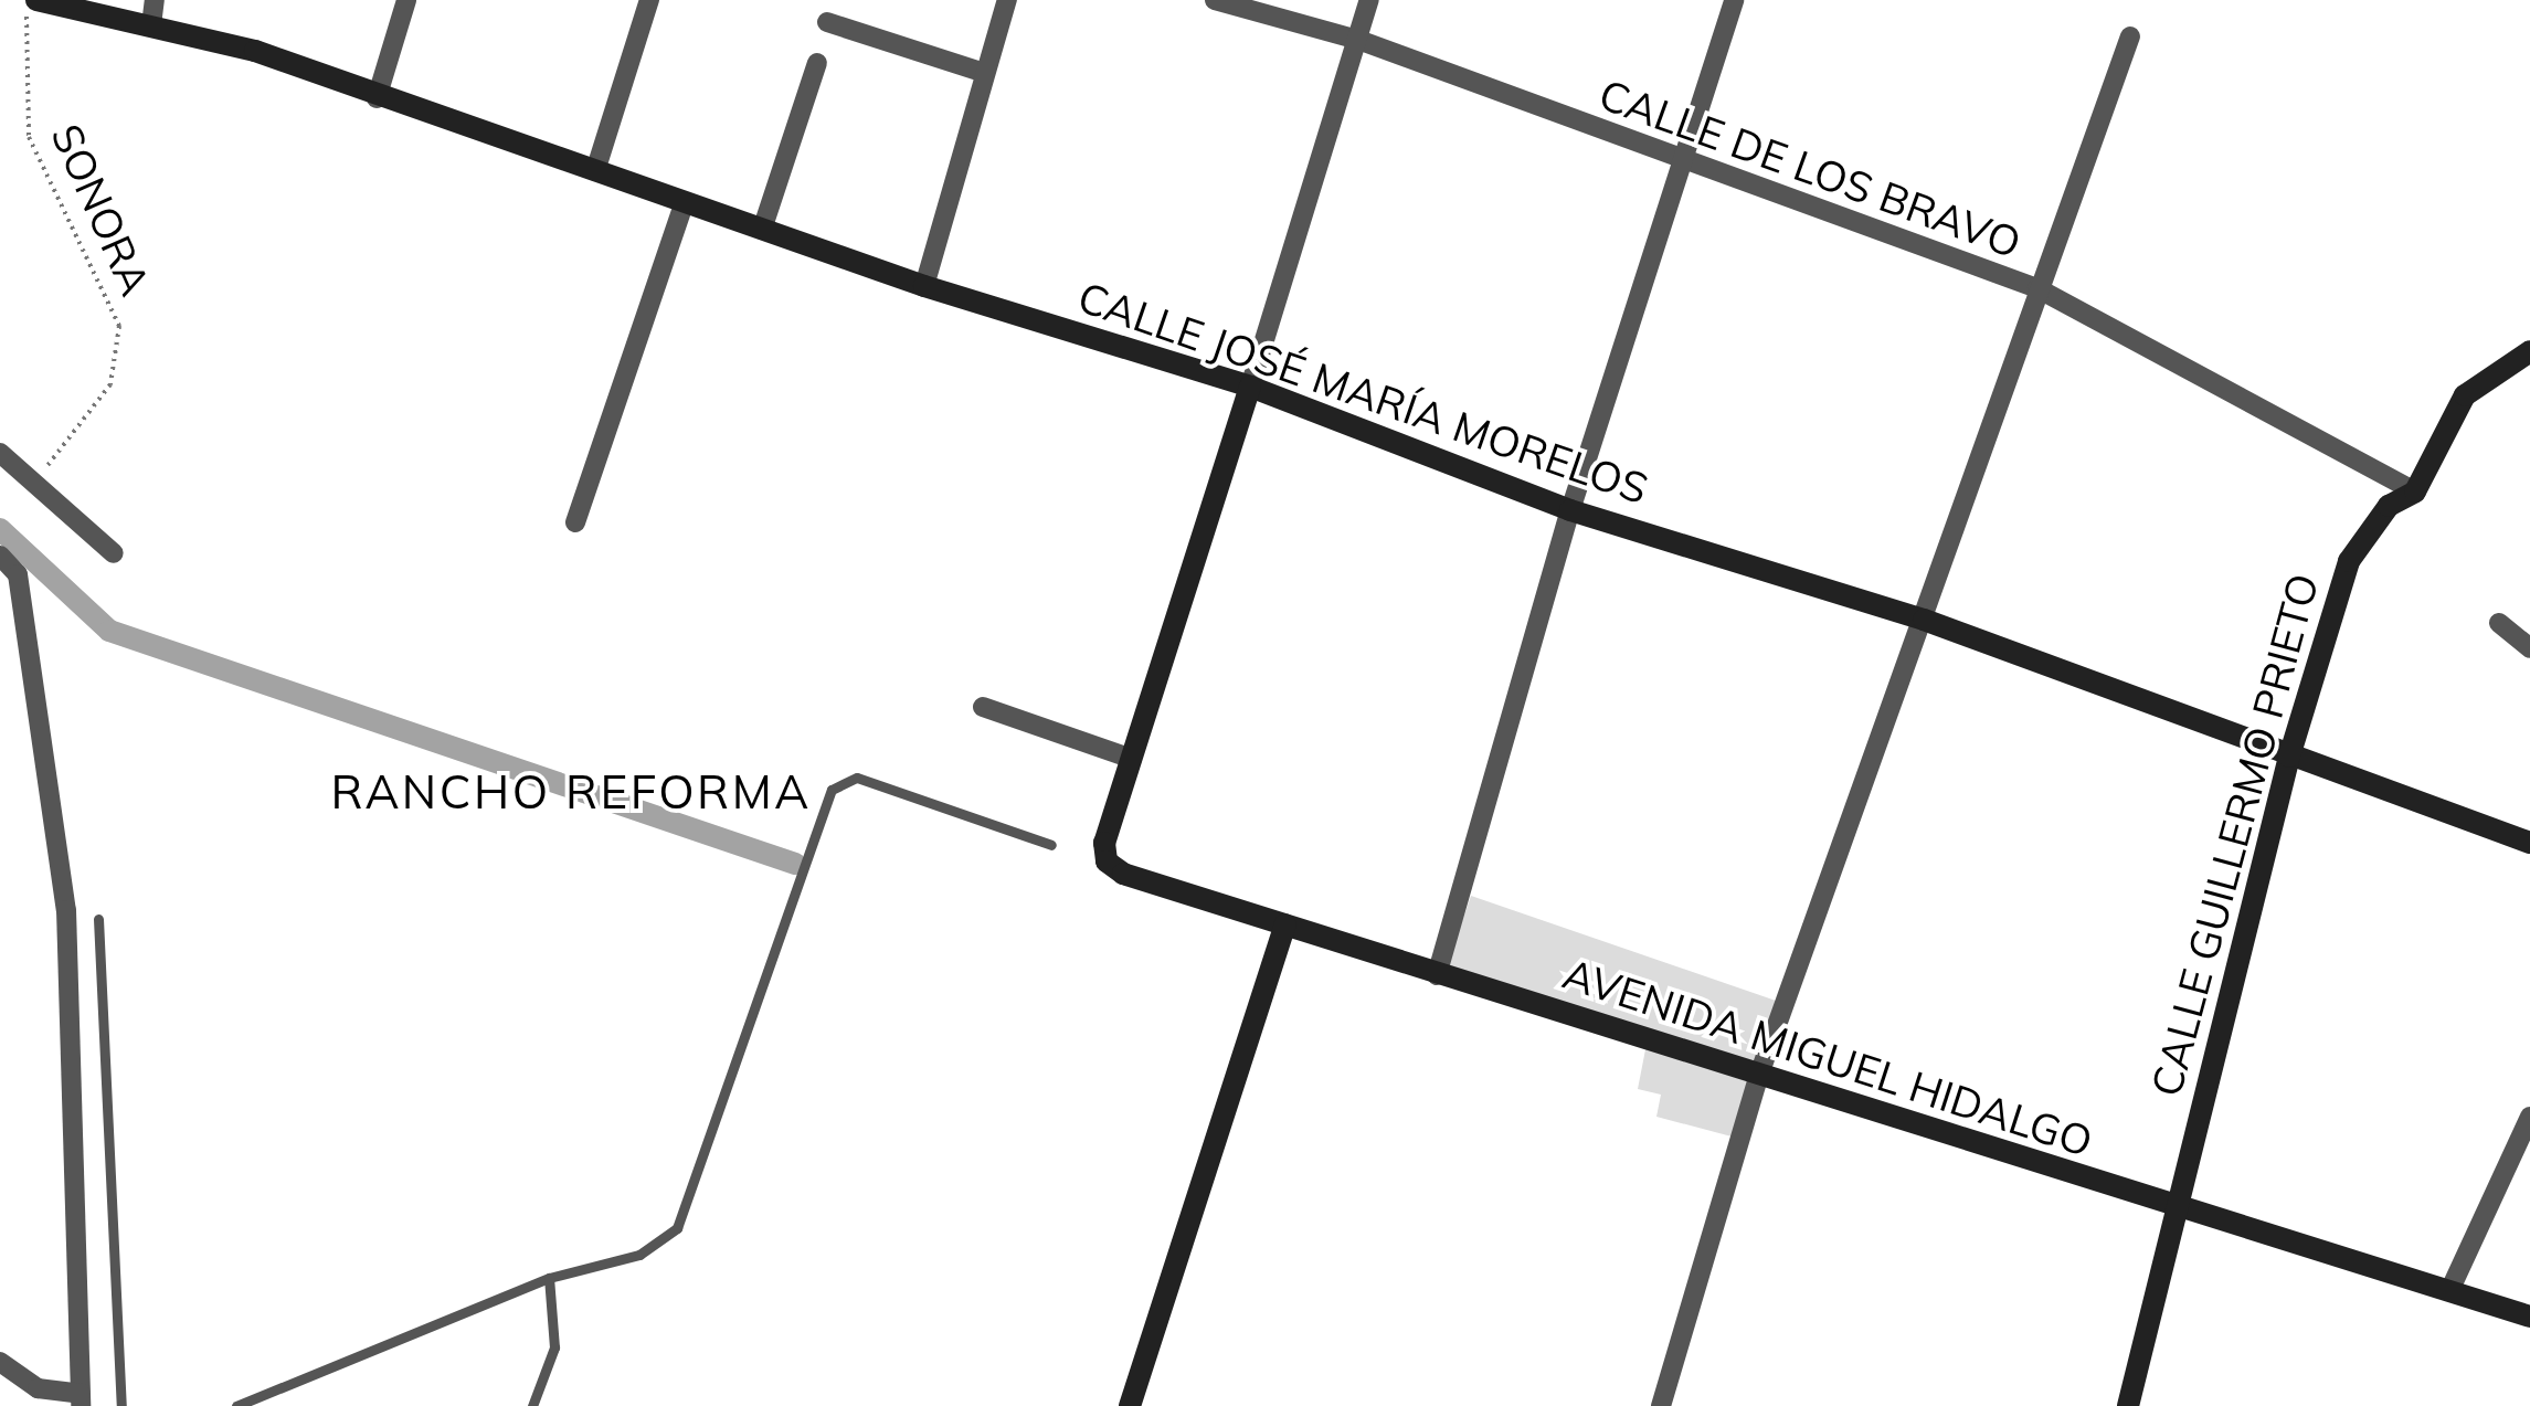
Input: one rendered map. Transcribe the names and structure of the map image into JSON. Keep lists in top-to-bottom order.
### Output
{
  "streets": {
    "street": [
      "CALLE DE LOS BRAVO",
      "CALLE JOSÉ MARÍA MORELOS",
      "CALLE GUILLERMO PRIETO",
      "AVENIDA MIGUEL HIDALGO"
    ],
    "path": ["SONORA"]
  },
  "crossings": [
    ["CALLE DE LOS BRAVO", "CALLE GUILLERMO PRIETO"],
    ["CALLE JOSÉ MARÍA MORELOS", "CALLE GUILLERMO PRIETO"],
    ["CALLE GUILLERMO PRIETO", "AVENIDA MIGUEL HIDALGO"]
  ],
  "districts": ["RANCHO REFORMA"]
}
